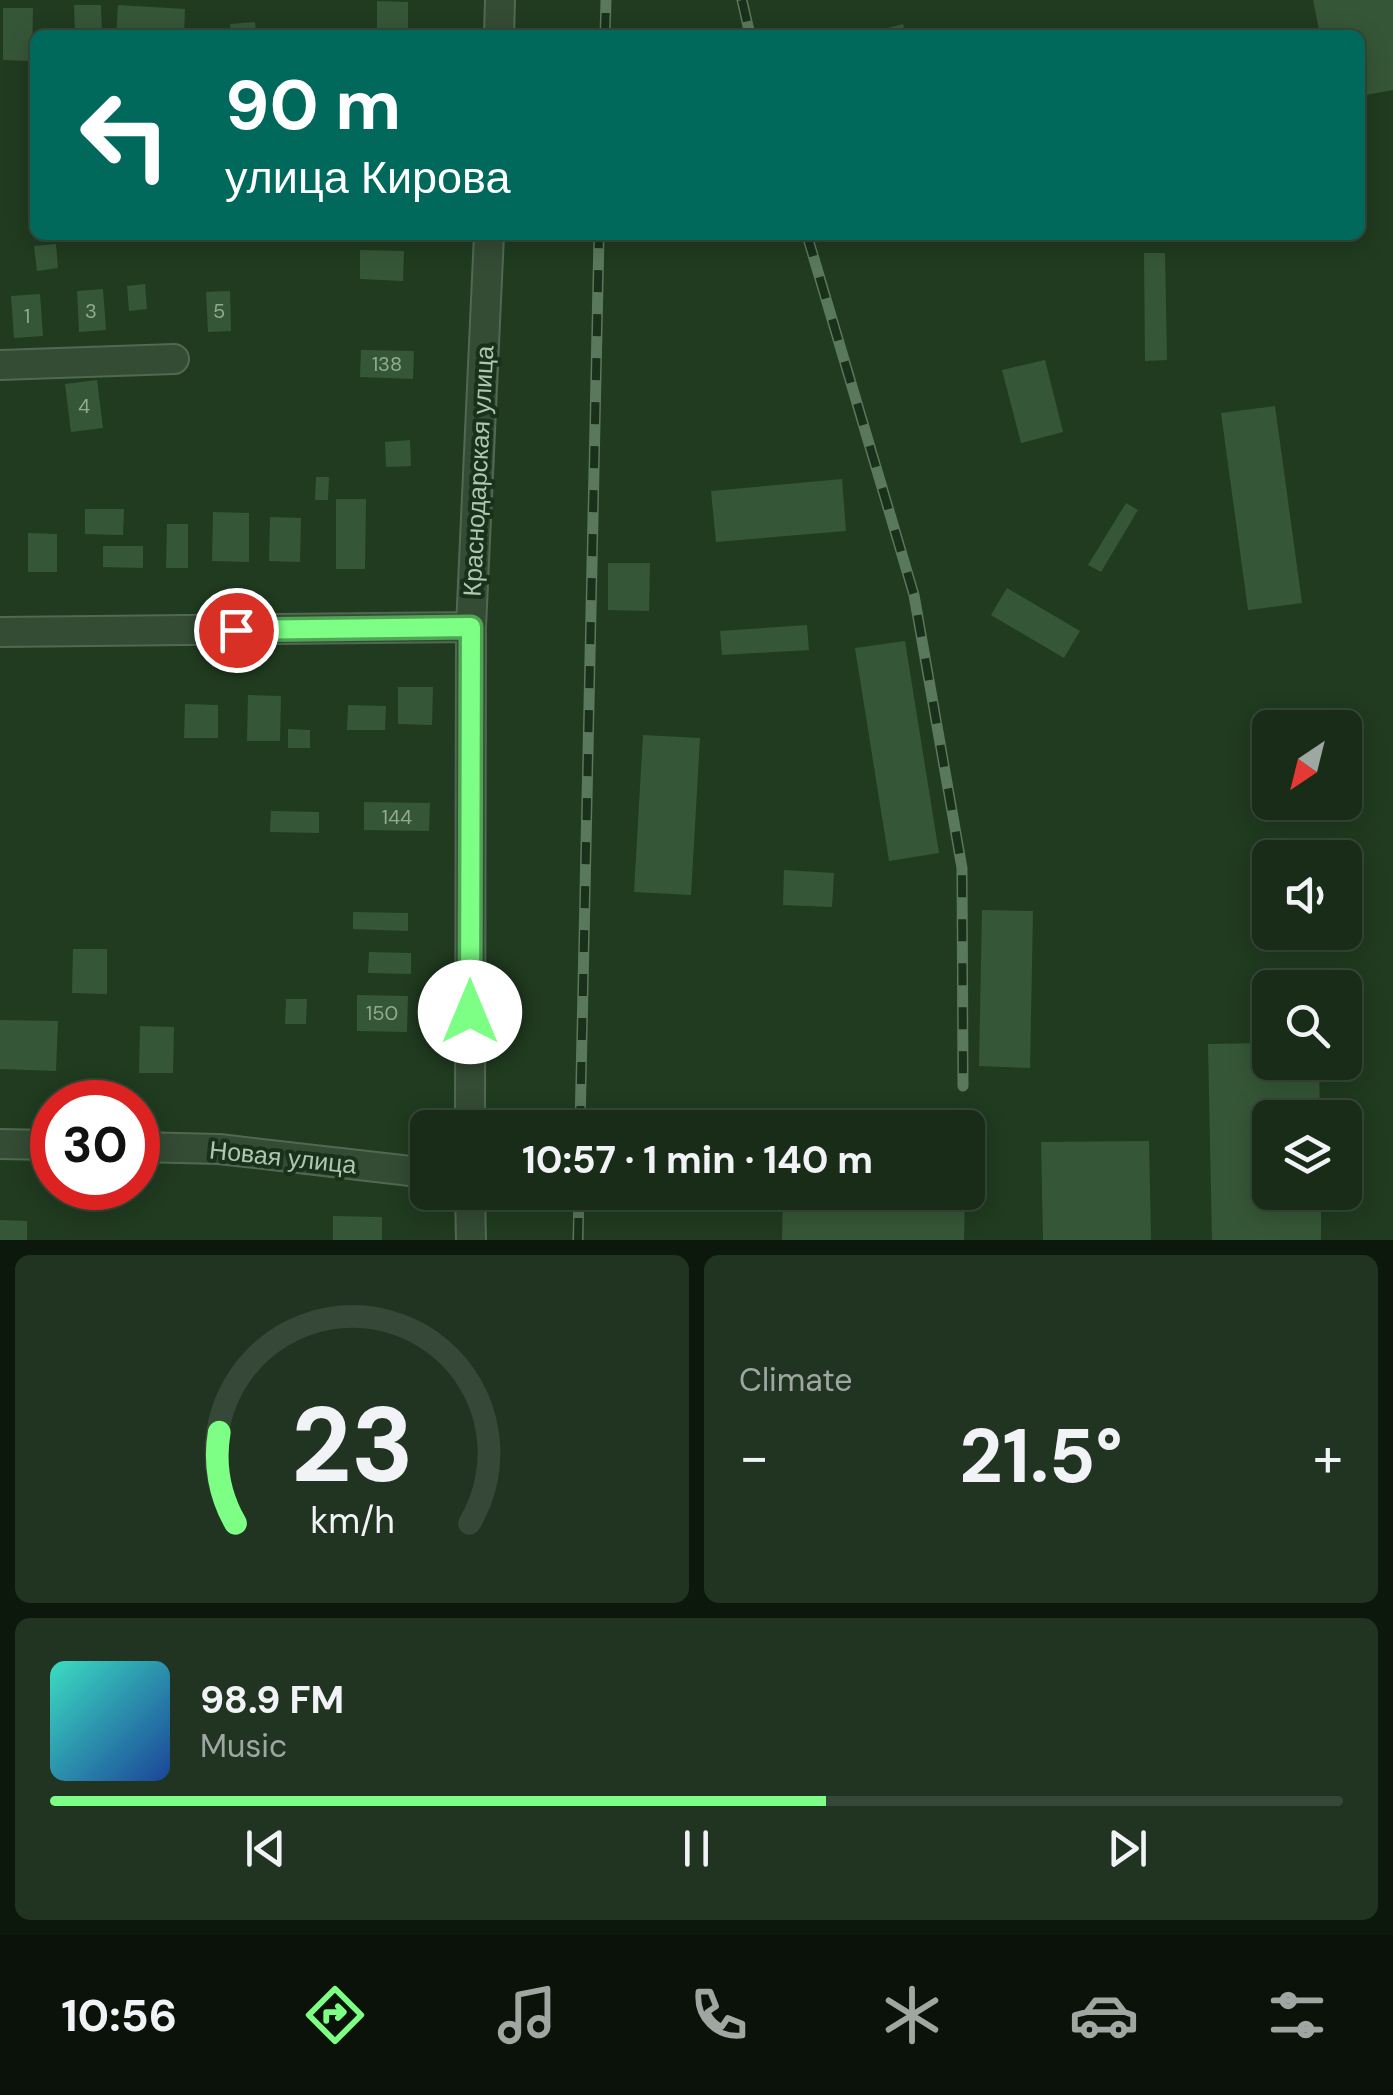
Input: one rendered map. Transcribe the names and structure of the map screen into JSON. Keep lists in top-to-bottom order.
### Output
{
  "streets": {
    "street": ["Краснодарская улица", "Новая улица"]
  },
  "house_numbers": [
    "3",
    "5",
    "1",
    "138",
    "4",
    "144",
    "150"
  ],
  "north": "bottom left",
  "page": {
    "turn": ["90 m", "улица Кирова"],
    "limit": "30",
    "trip": "10:57 · 1 min · 140 m",
    "tile": "Climate",
    "heat": ["−", "21.5°", "+"],
    "song": ["98.9 FM", "Music"],
    "tabs": "10:56",
    "gauge": ["23", "km/h"]
  }
}
